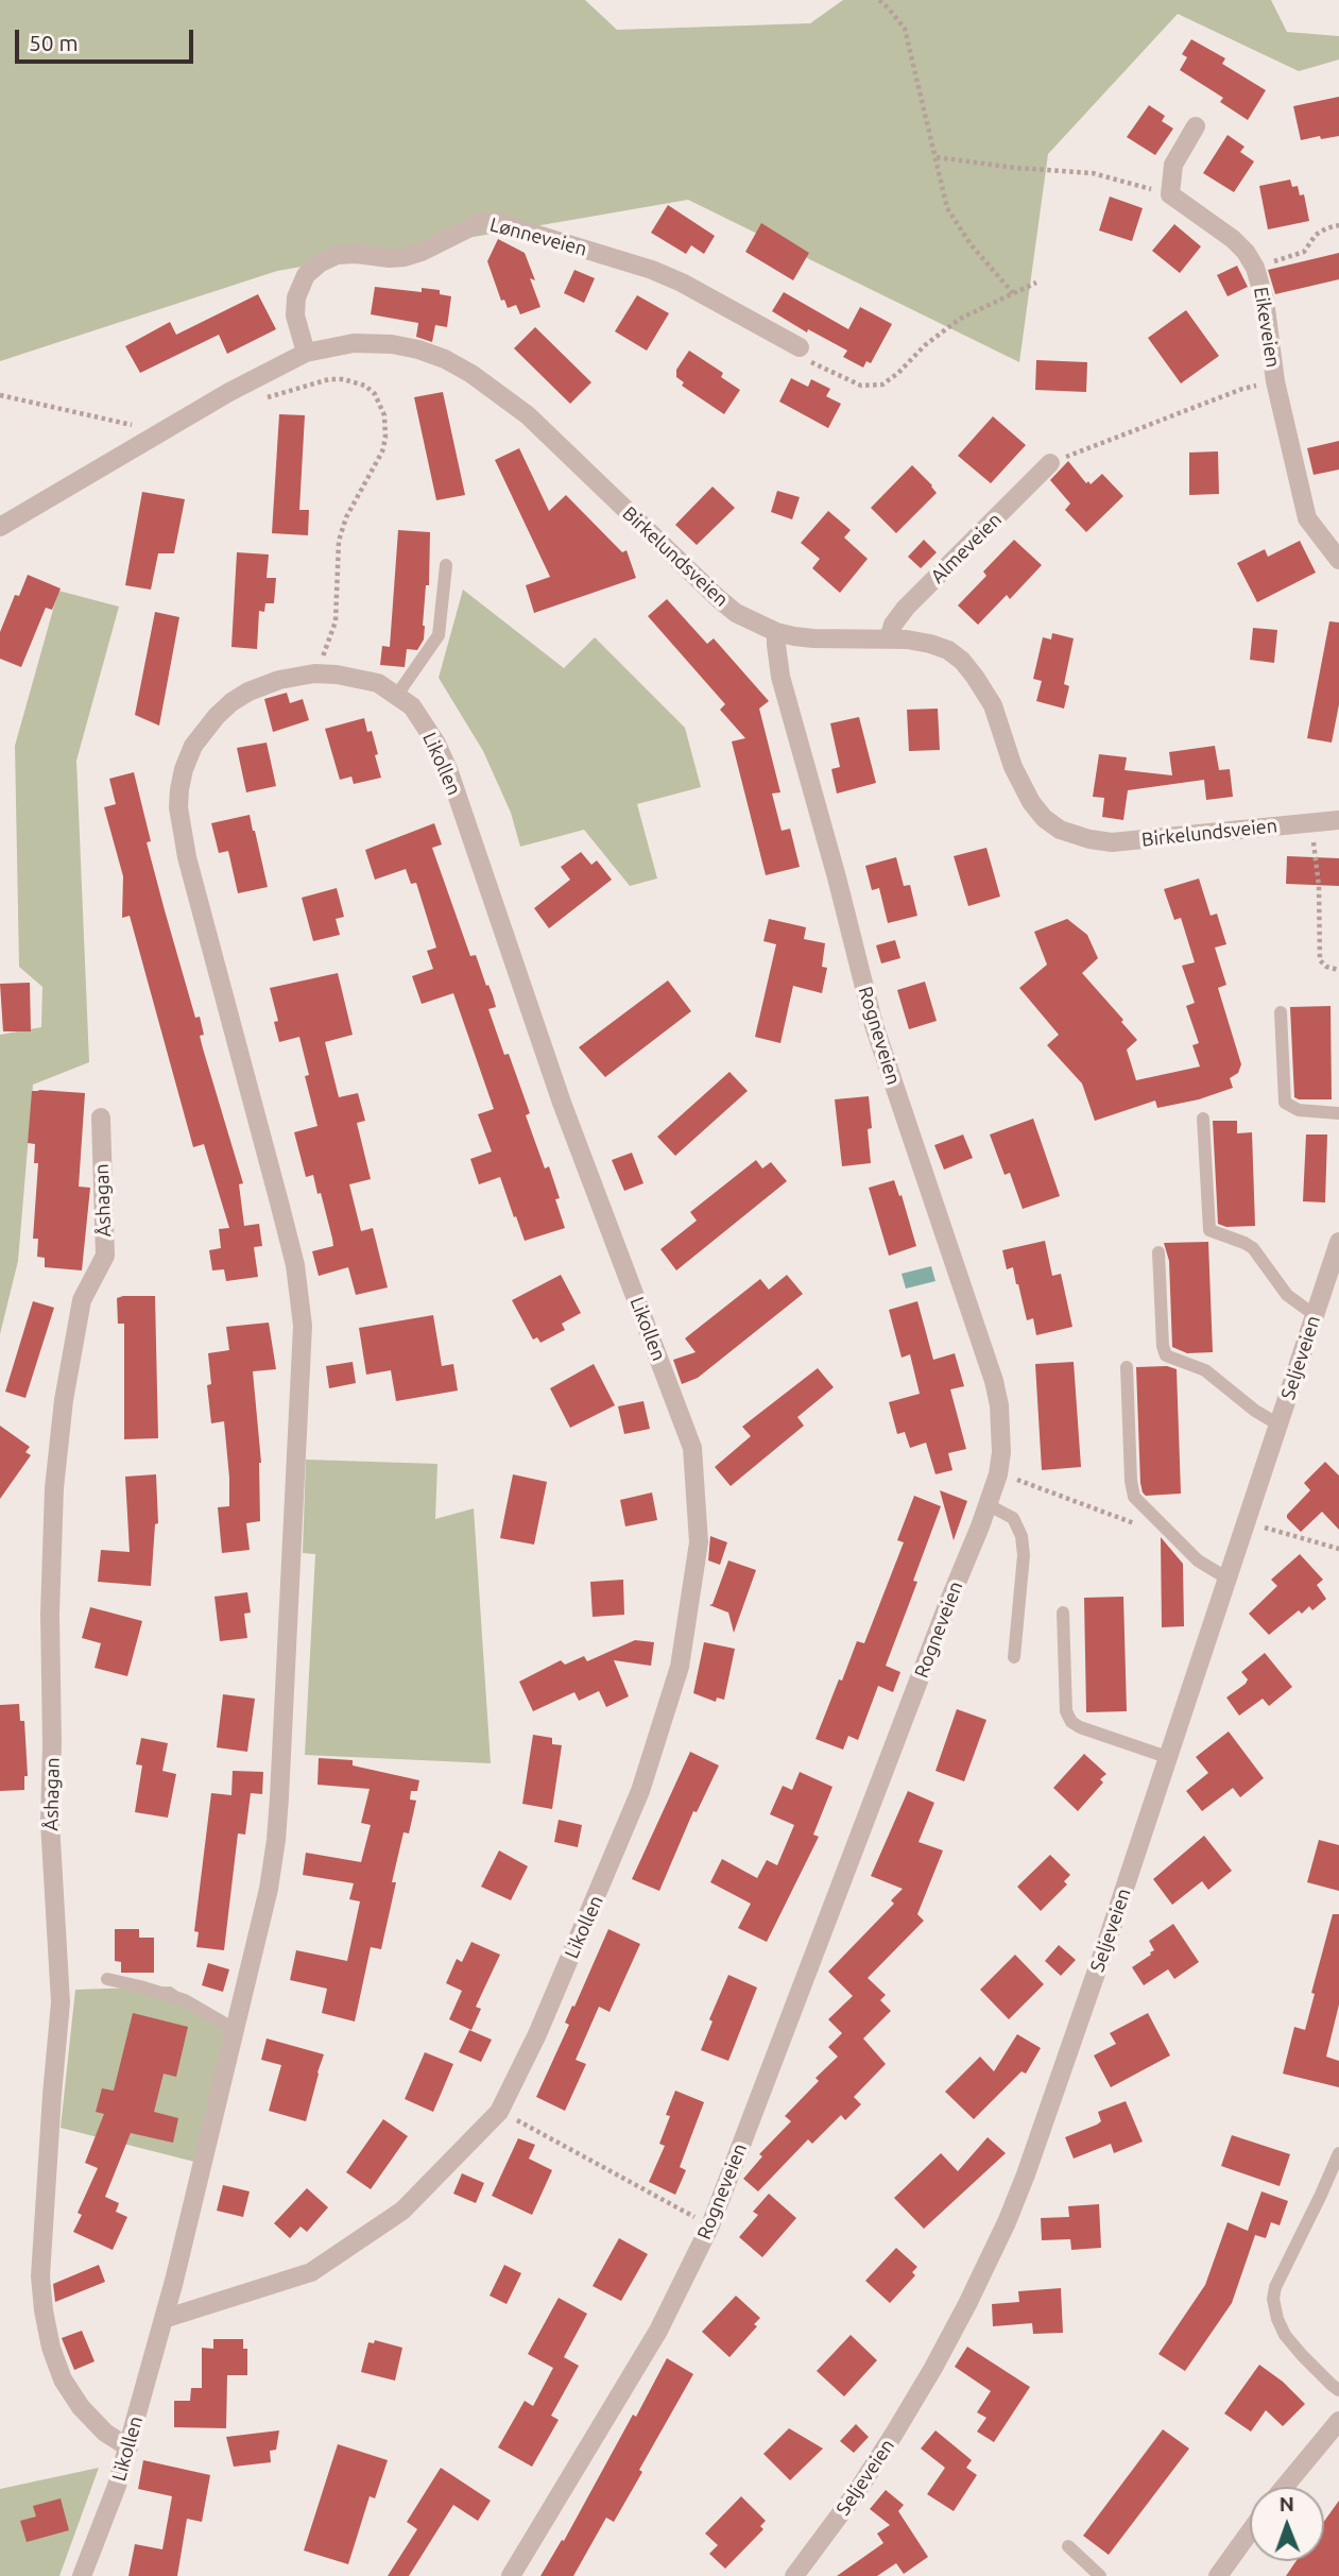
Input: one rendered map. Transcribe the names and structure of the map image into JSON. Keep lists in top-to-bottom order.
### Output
{
  "streets": {
    "street": [
      "Lønneveien",
      "Eikeveien",
      "Almeveien",
      "Birkelundsveien",
      "Likollen",
      "Rogneveien",
      "Åshagan",
      "Seljeveien"
    ]
  },
  "crossings": [
    ["Lønneveien", "Birkelundsveien"],
    ["Almeveien", "Birkelundsveien"],
    ["Birkelundsveien", "Rogneveien"],
    ["Likollen", "Åshagan"]
  ],
  "scale_bar": "50 m",
  "north": "top"
}
